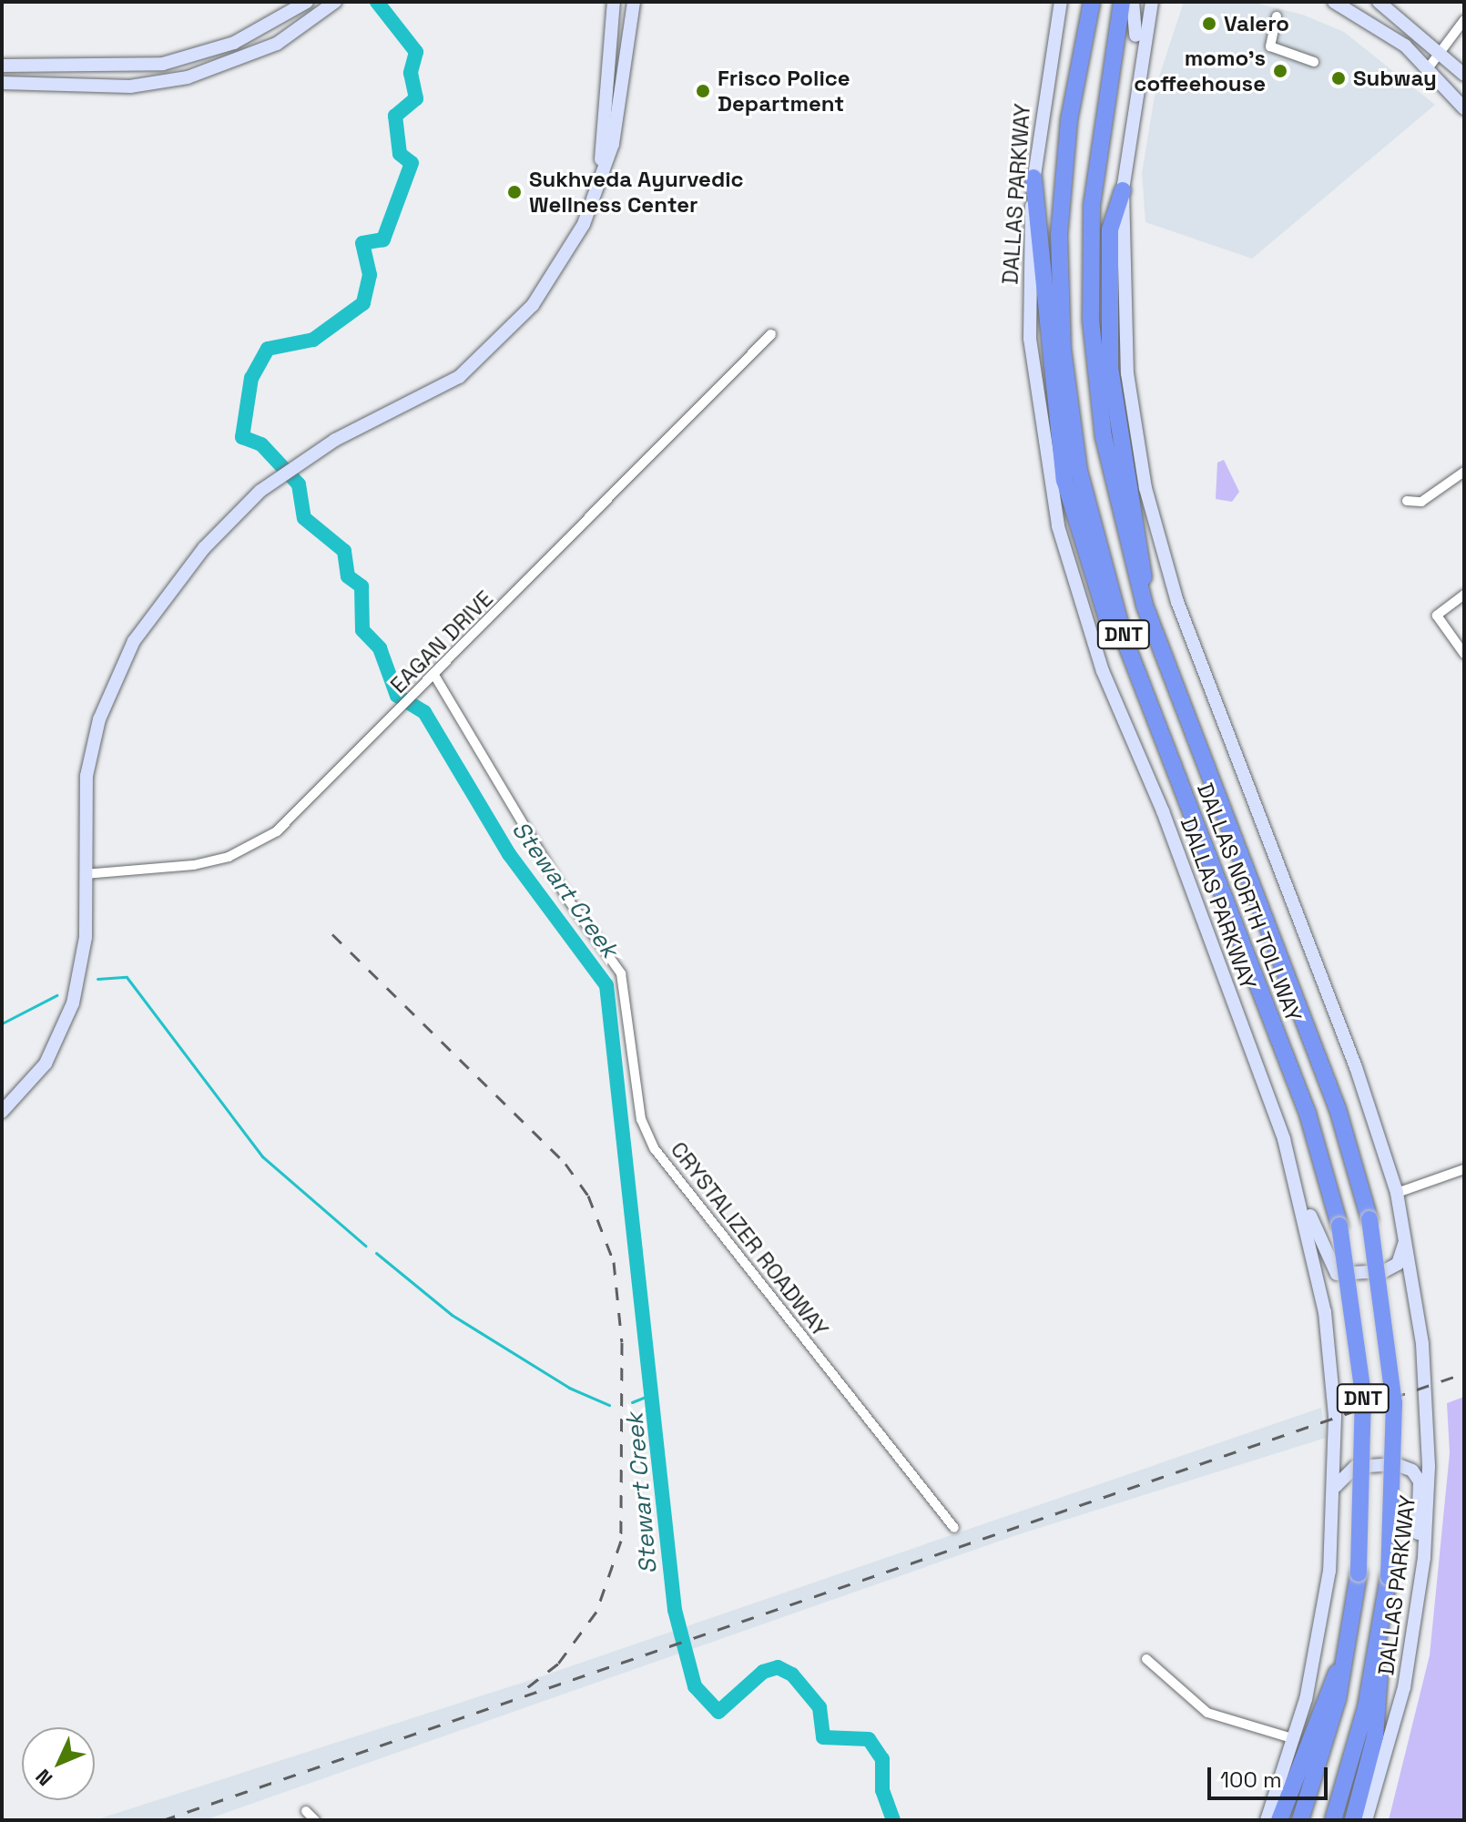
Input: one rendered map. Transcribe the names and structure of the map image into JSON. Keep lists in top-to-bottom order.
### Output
{
  "streets": {
    "highway": ["DNT", "DALLAS NORTH TOLLWAY"],
    "main road": ["DALLAS PARKWAY"],
    "street": ["EAGAN DRIVE", "CRYSTALIZER ROADWAY"]
  },
  "crossings": [
    ["EAGAN DRIVE", "CRYSTALIZER ROADWAY"]
  ],
  "water": ["Stewart Creek"],
  "places": [
    "Valero",
    "momo's coffeehouse",
    "Subway",
    "Frisco Police Department",
    "Sukhveda Ayurvedic Wellness Center"
  ],
  "scale_bar": "100 m",
  "north": "bottom left"
}
